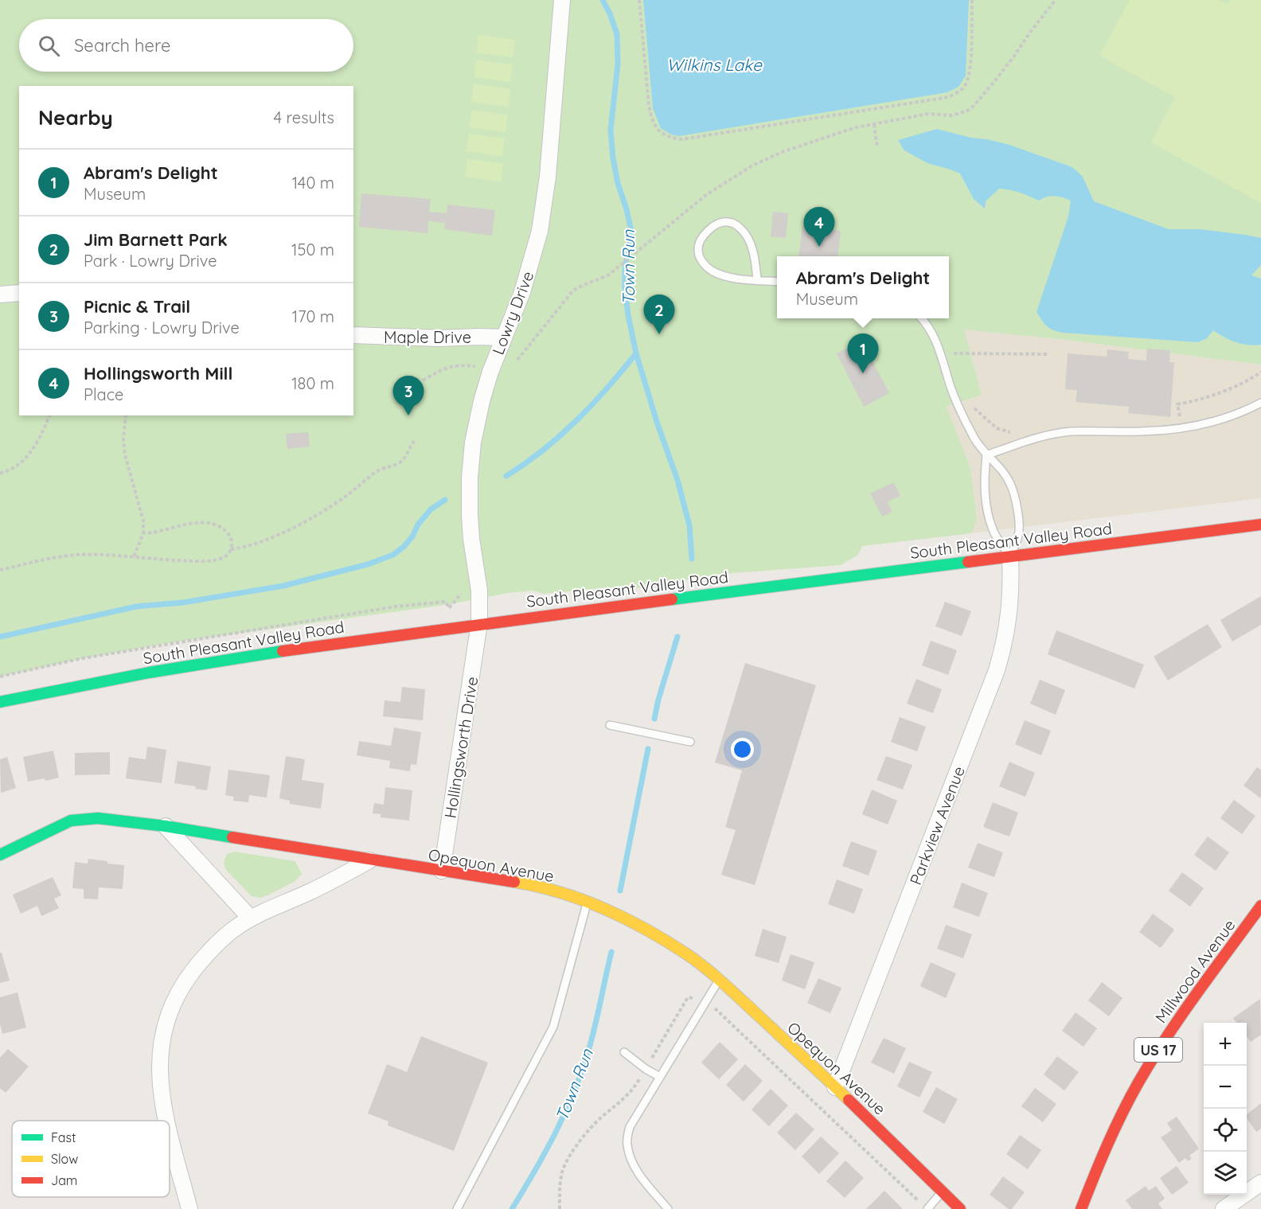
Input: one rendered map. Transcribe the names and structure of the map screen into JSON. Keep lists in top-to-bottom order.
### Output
{
  "streets": {
    "main road": [
      "South Pleasant Valley Road",
      "Opequon Avenue",
      "Millwood Avenue",
      "US 17"
    ],
    "street": [
      "Lowry Drive",
      "Maple Drive",
      "Hollingsworth Drive",
      "Parkview Avenue"
    ]
  },
  "crossings": [
    ["Lowry Drive", "Maple Drive"],
    ["Lowry Drive", "South Pleasant Valley Road"],
    ["Lowry Drive", "Hollingsworth Drive"],
    ["South Pleasant Valley Road", "Hollingsworth Drive"],
    ["South Pleasant Valley Road", "Parkview Avenue"],
    ["Hollingsworth Drive", "Opequon Avenue"],
    ["Parkview Avenue", "Opequon Avenue"]
  ],
  "water": ["Wilkins Lake", "Town Run"],
  "legend": ["Fast", "Slow", "Jam"],
  "page": {
    "search": "Search here",
    "heading": ["Nearby", "4 results"],
    "list": [
      {
        "mark": "1",
        "name": "Abram's Delight",
        "note": "Museum",
        "value": "140 m"
      },
      {
        "mark": "2",
        "name": "Jim Barnett Park",
        "note": "Park · Lowry Drive",
        "value": "150 m"
      },
      {
        "mark": "3",
        "name": "Picnic & Trail",
        "note": "Parking · Lowry Drive",
        "value": "170 m"
      },
      {
        "mark": "4",
        "name": "Hollingsworth Mill",
        "note": "Place",
        "value": "180 m"
      }
    ],
    "pins": [
      "4",
      "2",
      "1",
      "3"
    ],
    "popup": ["Abram's Delight", "Museum"],
    "map_buttons": ["+", "−"]
  }
}
